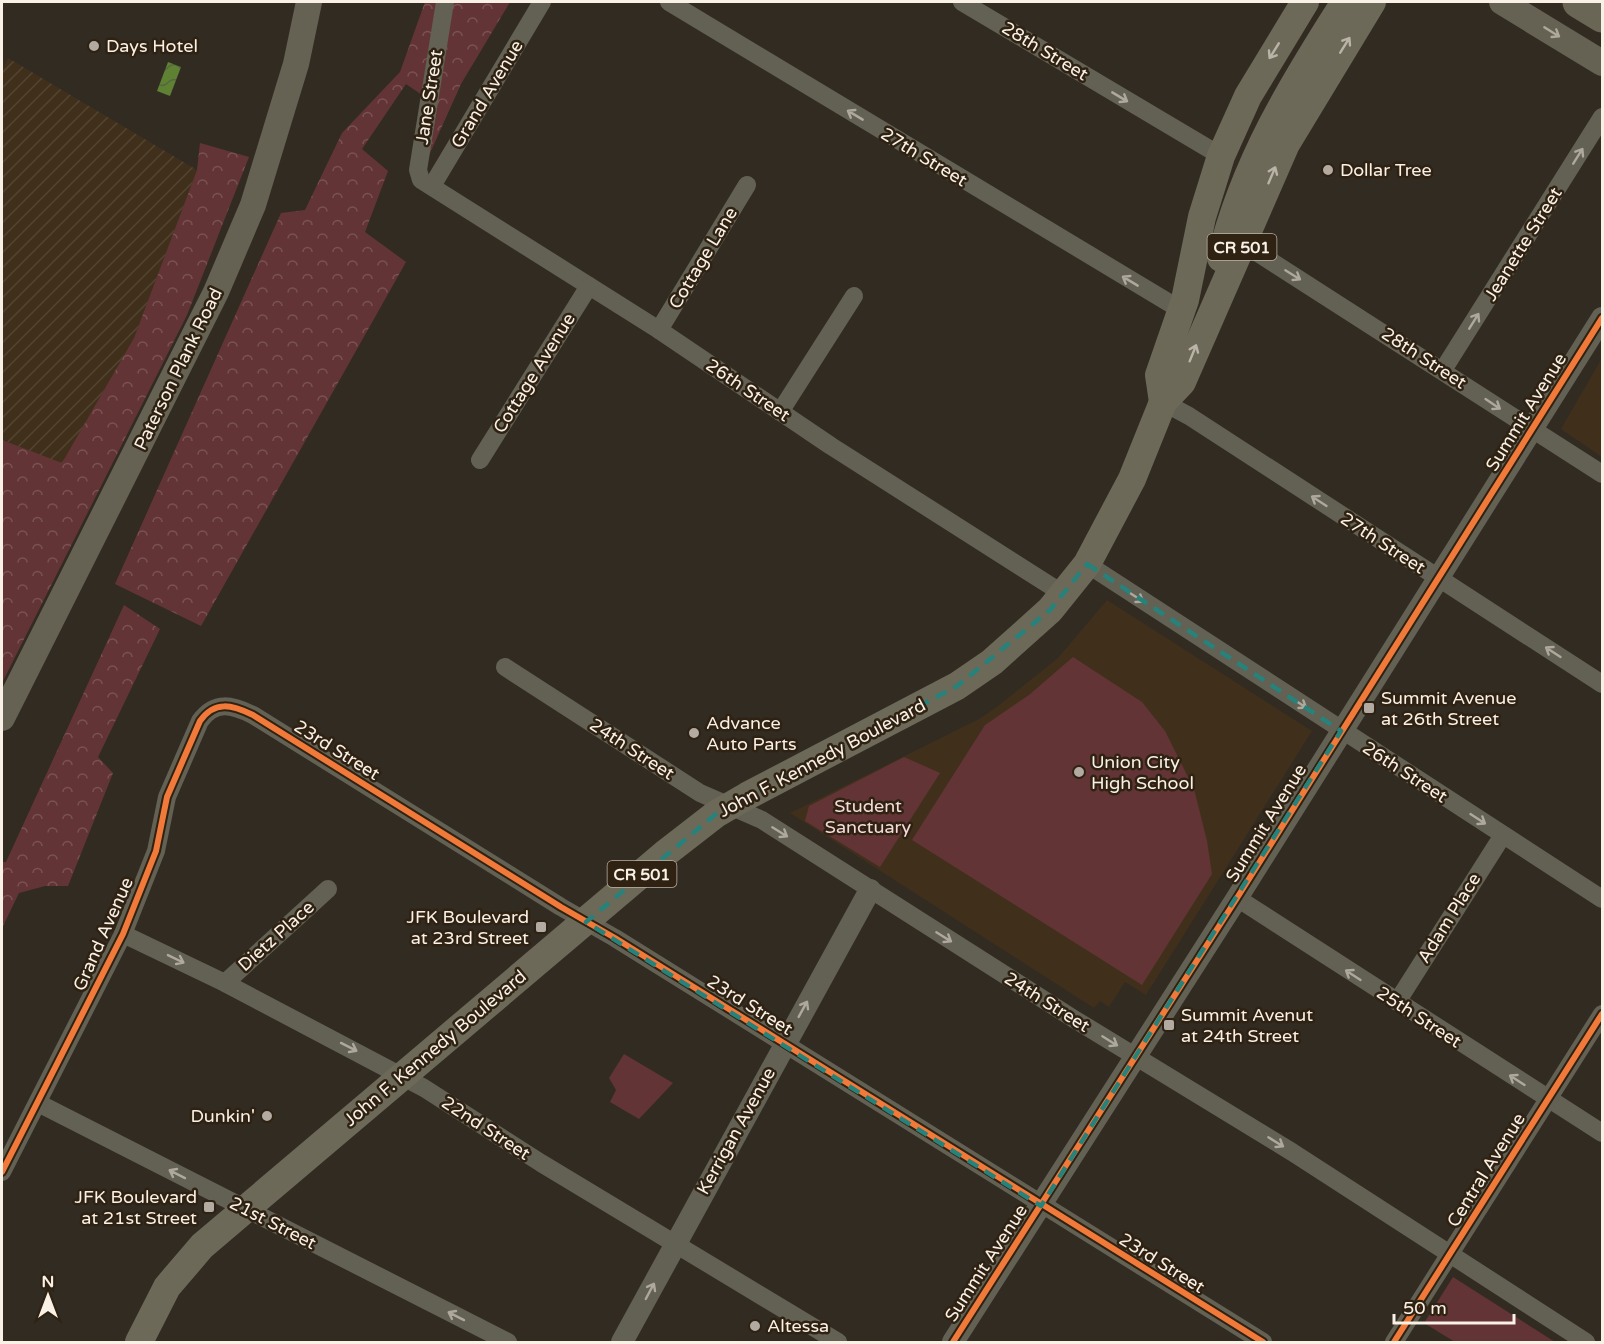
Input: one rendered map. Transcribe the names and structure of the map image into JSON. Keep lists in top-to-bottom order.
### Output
{
  "streets": {
    "main road": ["CR 501", "Paterson Plank Road", "John F. Kennedy Boulevard"],
    "street": [
      "28th Street",
      "Grand Avenue",
      "Jane Street",
      "27th Street",
      "Jeanette Street",
      "Cottage Lane",
      "Cottage Avenue",
      "26th Street",
      "Summit Avenue",
      "24th Street",
      "23rd Street",
      "Adam Place",
      "Dietz Place",
      "25th Street",
      "22nd Street",
      "Kerrigan Avenue",
      "Central Avenue",
      "21st Street"
    ]
  },
  "crossings": [
    ["28th Street", "Jeanette Street"],
    ["28th Street", "CR 501"],
    ["28th Street", "Summit Avenue"],
    ["Grand Avenue", "Jane Street"],
    ["Grand Avenue", "26th Street"],
    ["Grand Avenue", "23rd Street"],
    ["Grand Avenue", "22nd Street"],
    ["Grand Avenue", "21st Street"],
    ["Jane Street", "26th Street"],
    ["27th Street", "CR 501"],
    ["27th Street", "Summit Avenue"],
    ["27th Street", "John F. Kennedy Boulevard"],
    ["CR 501", "John F. Kennedy Boulevard"],
    ["Cottage Lane", "26th Street"],
    ["Cottage Avenue", "26th Street"],
    ["26th Street", "Summit Avenue"],
    ["26th Street", "John F. Kennedy Boulevard"],
    ["26th Street", "Adam Place"],
    ["Summit Avenue", "24th Street"],
    ["Summit Avenue", "23rd Street"],
    ["Summit Avenue", "25th Street"],
    ["24th Street", "John F. Kennedy Boulevard"],
    ["24th Street", "Kerrigan Avenue"],
    ["24th Street", "Central Avenue"],
    ["23rd Street", "John F. Kennedy Boulevard"],
    ["23rd Street", "Kerrigan Avenue"],
    ["John F. Kennedy Boulevard", "22nd Street"],
    ["John F. Kennedy Boulevard", "21st Street"],
    ["Adam Place", "25th Street"],
    ["Dietz Place", "22nd Street"],
    ["25th Street", "Central Avenue"],
    ["22nd Street", "Kerrigan Avenue"]
  ],
  "one_way": [
    "28th Street",
    "27th Street",
    "Jeanette Street",
    "26th Street",
    "24th Street",
    "25th Street",
    "22nd Street",
    "Kerrigan Avenue",
    "21st Street"
  ],
  "parks": ["Student Sanctuary"],
  "places": {
    "other": [
      "Days Hotel",
      "Dollar Tree",
      "Advance Auto Parts",
      "Union City High School",
      "Dunkin'",
      "Altessa"
    ],
    "transit": [
      "Summit Avenue at 26th Street",
      "JFK Boulevard at 23rd Street",
      "Summit Avenut at 24th Street",
      "JFK Boulevard at 21st Street"
    ]
  },
  "scale_bar": "50 m",
  "north": "top"
}
